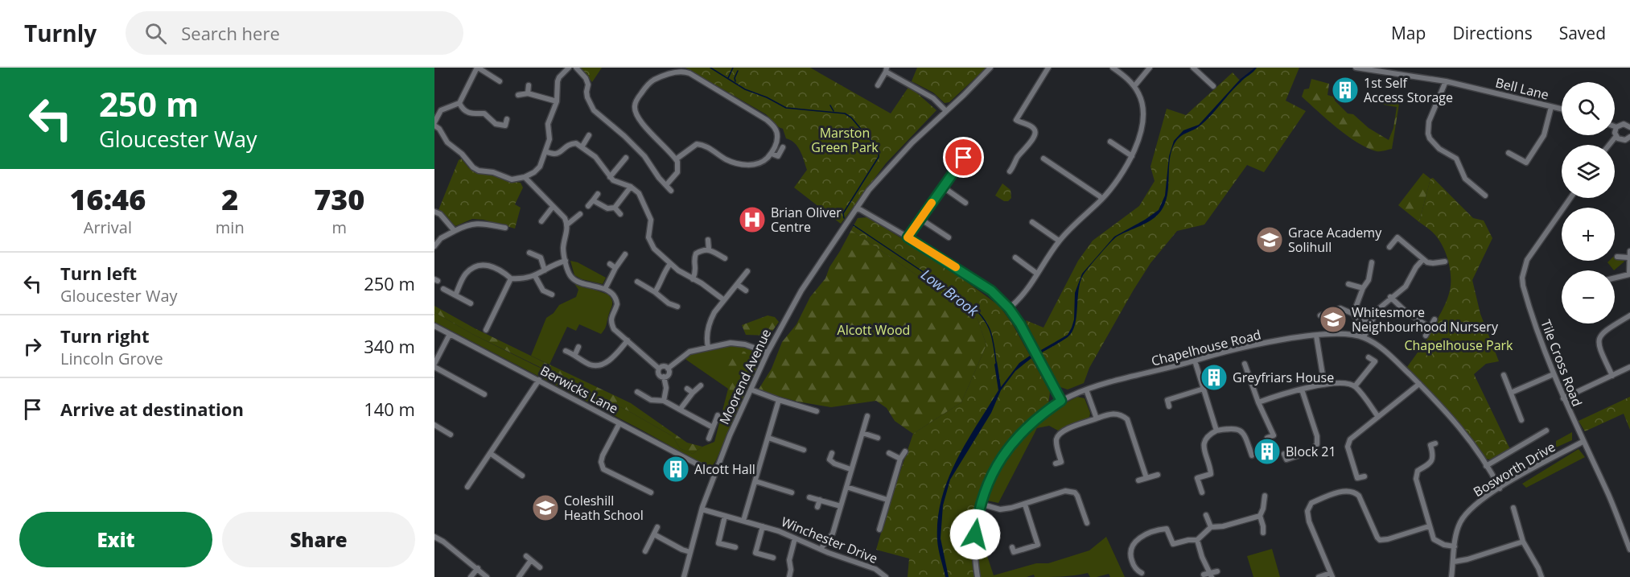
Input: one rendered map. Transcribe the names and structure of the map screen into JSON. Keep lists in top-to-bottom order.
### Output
{
  "streets": {
    "street": [
      "Bell Lane",
      "Chapelhouse Road",
      "Tile Cross Road",
      "Moorend Avenue",
      "Berwicks Lane",
      "Bosworth Drive",
      "Winchester Drive"
    ]
  },
  "crossings": [
    ["Chapelhouse Road", "Bosworth Drive"],
    ["Tile Cross Road", "Bosworth Drive"],
    ["Moorend Avenue", "Berwicks Lane"],
    ["Moorend Avenue", "Winchester Drive"]
  ],
  "water": ["Low Brook"],
  "parks": ["Marston Green Park", "Alcott Wood", "Chapelhouse Park"],
  "places": {
    "building": [
      "1st Self Access Storage",
      "Greyfriars House",
      "Block 21",
      "Alcott Hall"
    ],
    "hospital": ["Brian Oliver Centre"],
    "school or university": ["Grace Academy Solihull", "Whitesmore Neighbourhood Nursery", "Coleshill Heath School"]
  },
  "page": {
    "header": "Turnly",
    "search": "Search here",
    "nav": ["Map", "Directions", "Saved"],
    "turn": ["250 m", "Gloucester Way"],
    "map_buttons": ["+", "−"],
    "eta": [
      "16:46",
      "Arrival",
      "2",
      "min",
      "730",
      "m"
    ],
    "list": [
      {
        "name": "Turn left",
        "note": "Gloucester Way",
        "value": "250 m"
      },
      {
        "name": "Turn right",
        "note": "Lincoln Grove",
        "value": "340 m"
      },
      {
        "name": "Arrive at destination",
        "value": "140 m"
      }
    ],
    "buttons": ["Exit", "Share"]
  }
}
